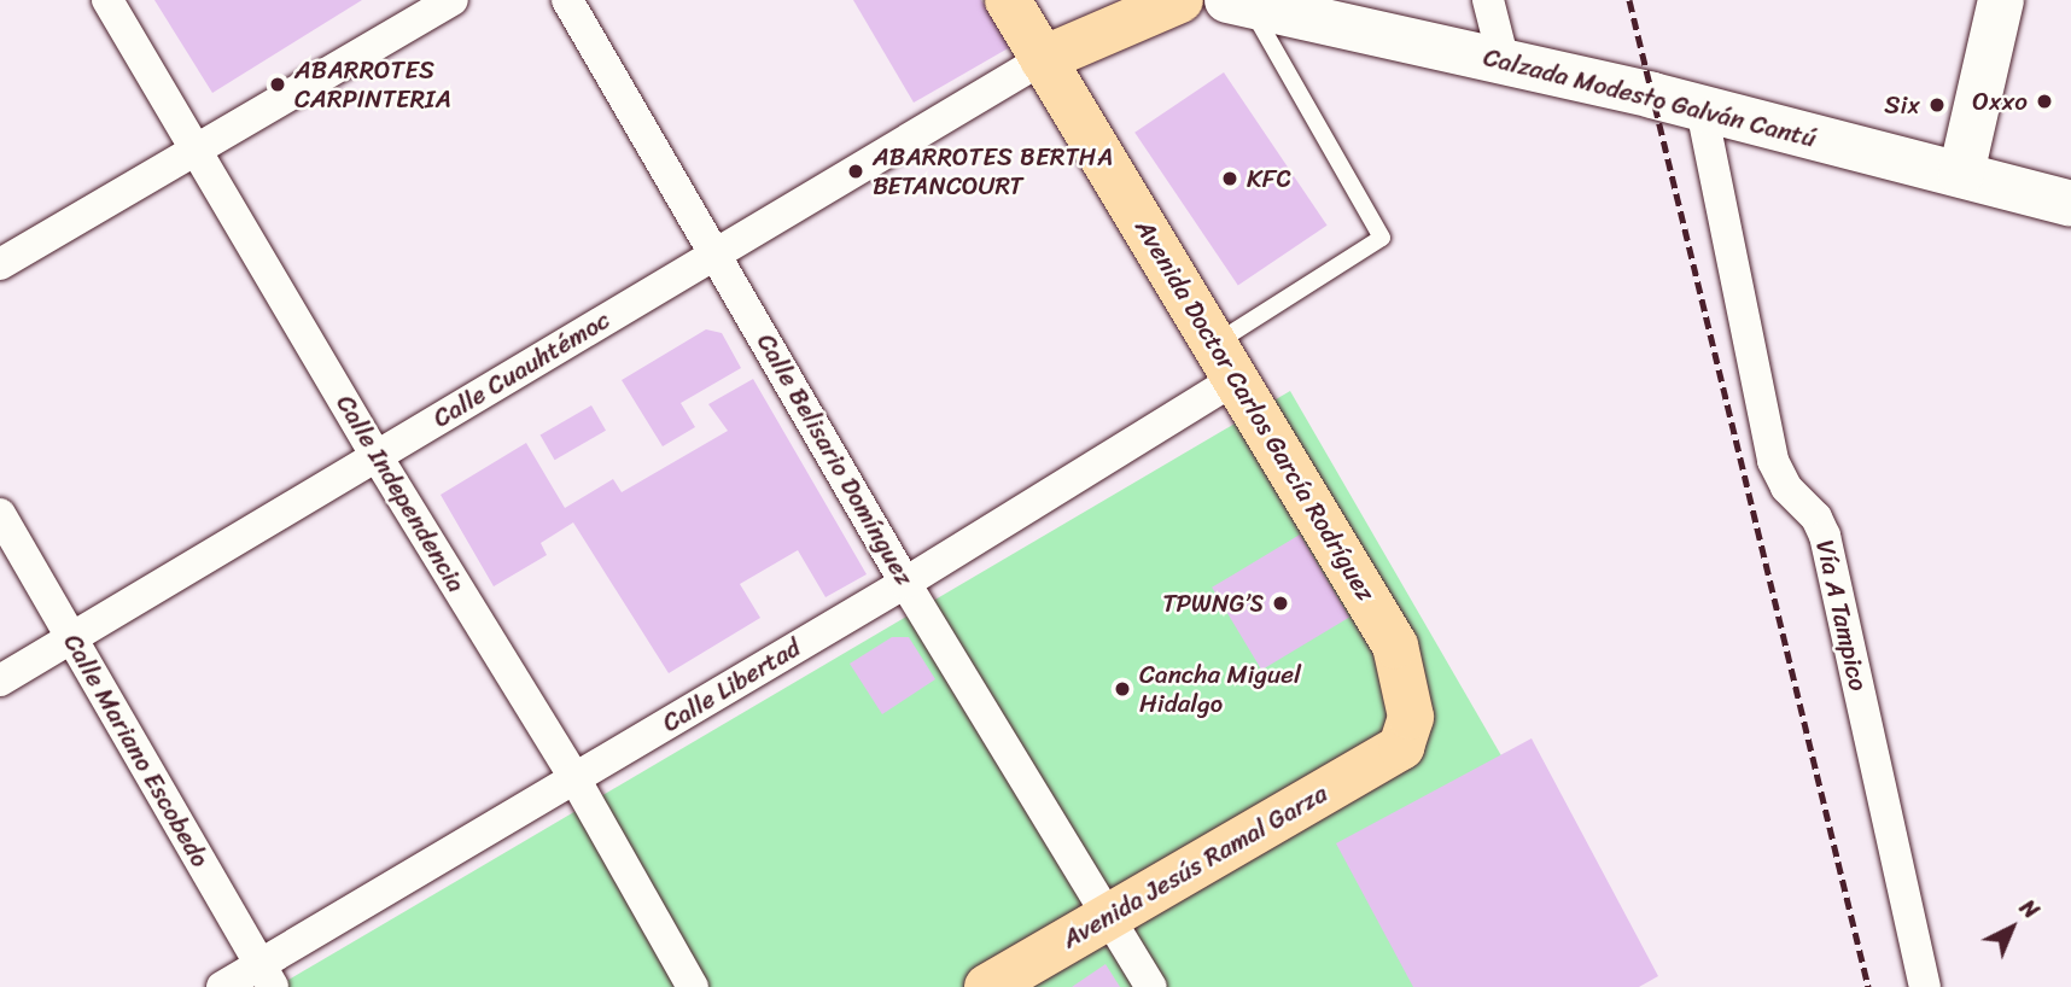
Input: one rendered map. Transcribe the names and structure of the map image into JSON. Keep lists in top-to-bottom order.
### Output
{
  "streets": {
    "main road": ["Calzada Modesto Galván Cantú", "Avenida Doctor Carlos García Rodríguez", "Avenida Jesús Ramal Garza"],
    "street": [
      "Calle Cuauhtémoc",
      "Calle Belisario Domínguez",
      "Calle Independencia",
      "Vía A Tampico",
      "Calle Libertad",
      "Calle Mariano Escobedo"
    ]
  },
  "crossings": [
    ["Calzada Modesto Galván Cantú", "Vía A Tampico"],
    ["Calle Cuauhtémoc", "Avenida Doctor Carlos García Rodríguez"],
    ["Calle Cuauhtémoc", "Calle Belisario Domínguez"],
    ["Calle Cuauhtémoc", "Calle Independencia"],
    ["Calle Cuauhtémoc", "Calle Mariano Escobedo"],
    ["Avenida Doctor Carlos García Rodríguez", "Calle Libertad"],
    ["Avenida Doctor Carlos García Rodríguez", "Avenida Jesús Ramal Garza"],
    ["Calle Belisario Domínguez", "Calle Libertad"],
    ["Calle Belisario Domínguez", "Avenida Jesús Ramal Garza"],
    ["Calle Independencia", "Calle Libertad"],
    ["Calle Libertad", "Calle Mariano Escobedo"]
  ],
  "places": [
    "ABARROTES CARPINTERIA",
    "Oxxo",
    "Six",
    "ABARROTES BERTHA BETANCOURT",
    "KFC",
    "TPWNG’S",
    "Cancha Miguel Hidalgo"
  ],
  "north": "top right"
}
